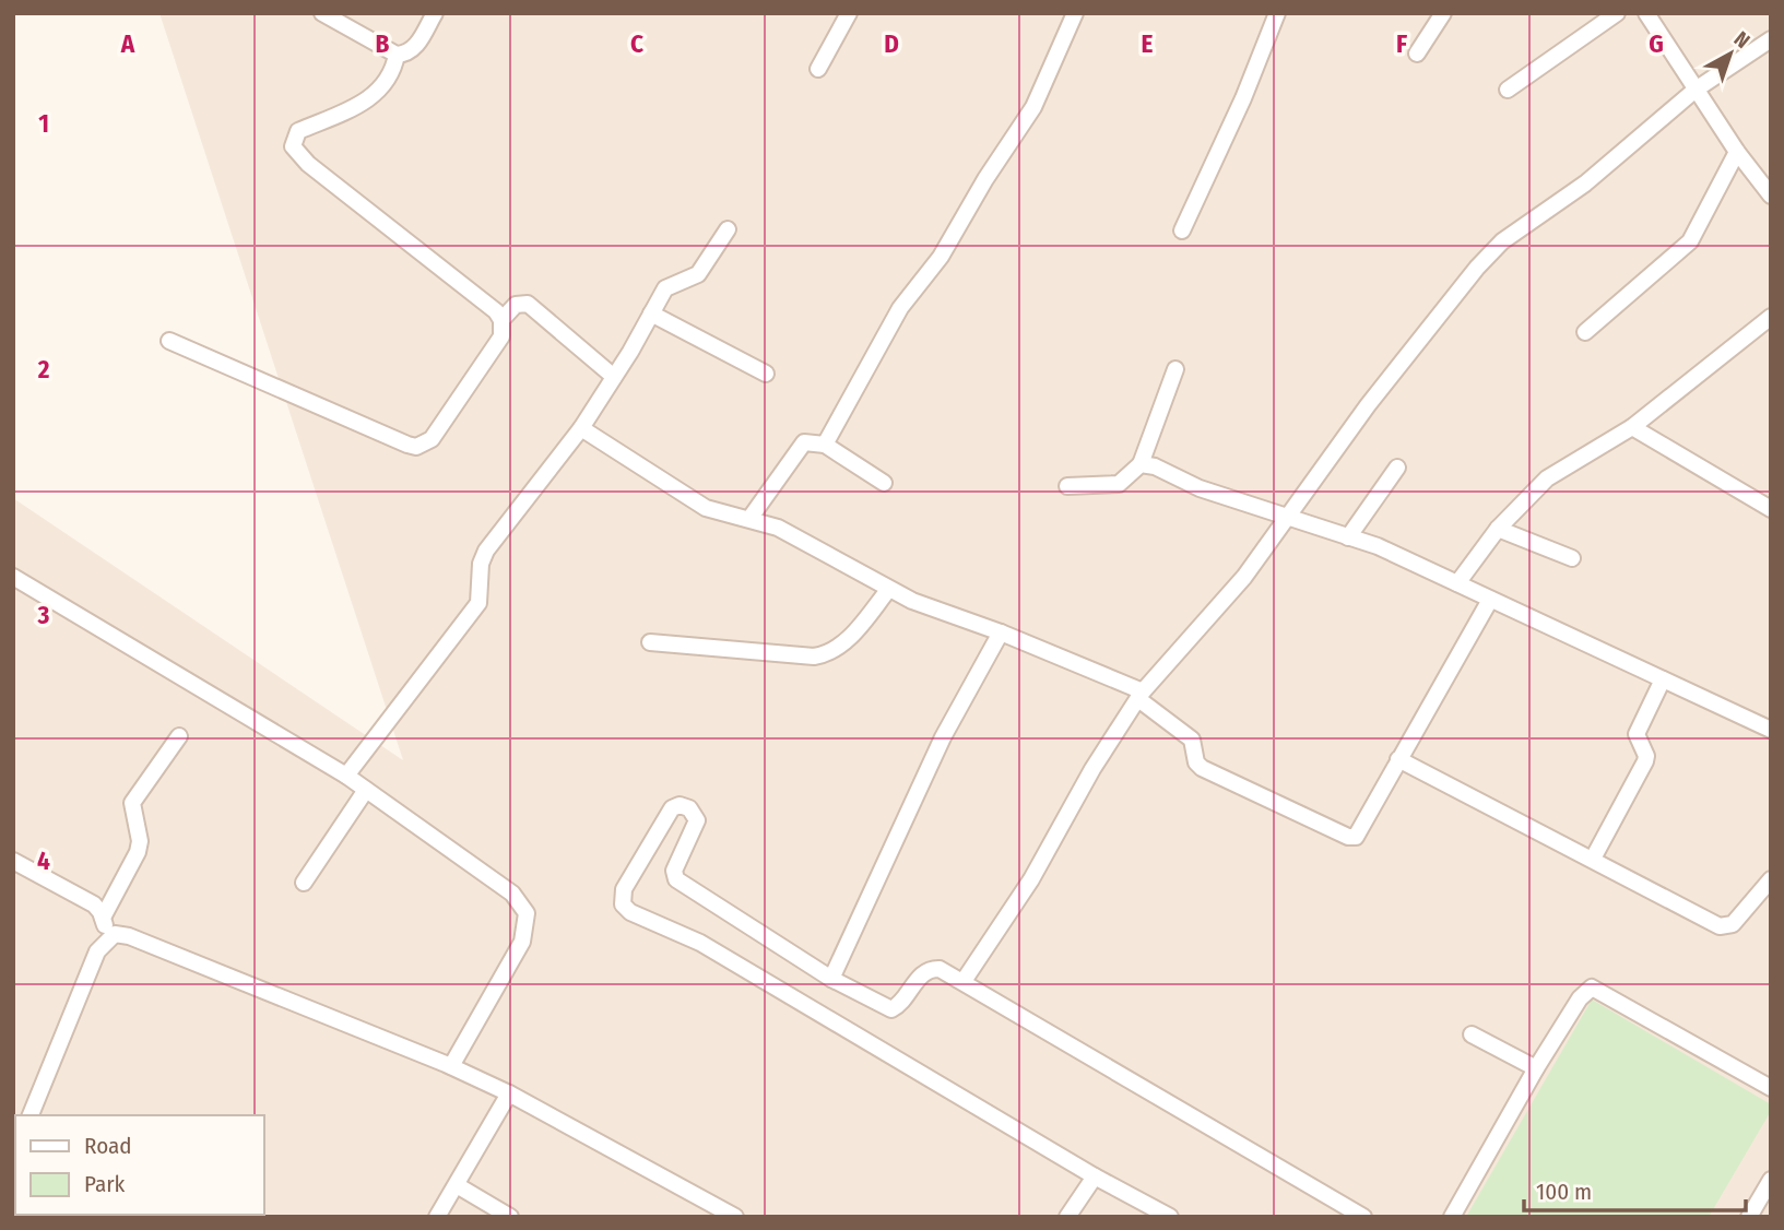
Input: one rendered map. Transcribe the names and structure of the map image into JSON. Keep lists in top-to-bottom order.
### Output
{
  "legend": ["Road", "Park"],
  "scale_bar": "100 m",
  "north": "top right",
  "grid": {
    "columns": [
      "A",
      "B",
      "C",
      "D",
      "E",
      "F",
      "G"
    ],
    "rows": [
      "1",
      "2",
      "3",
      "4"
    ]
  }
}
